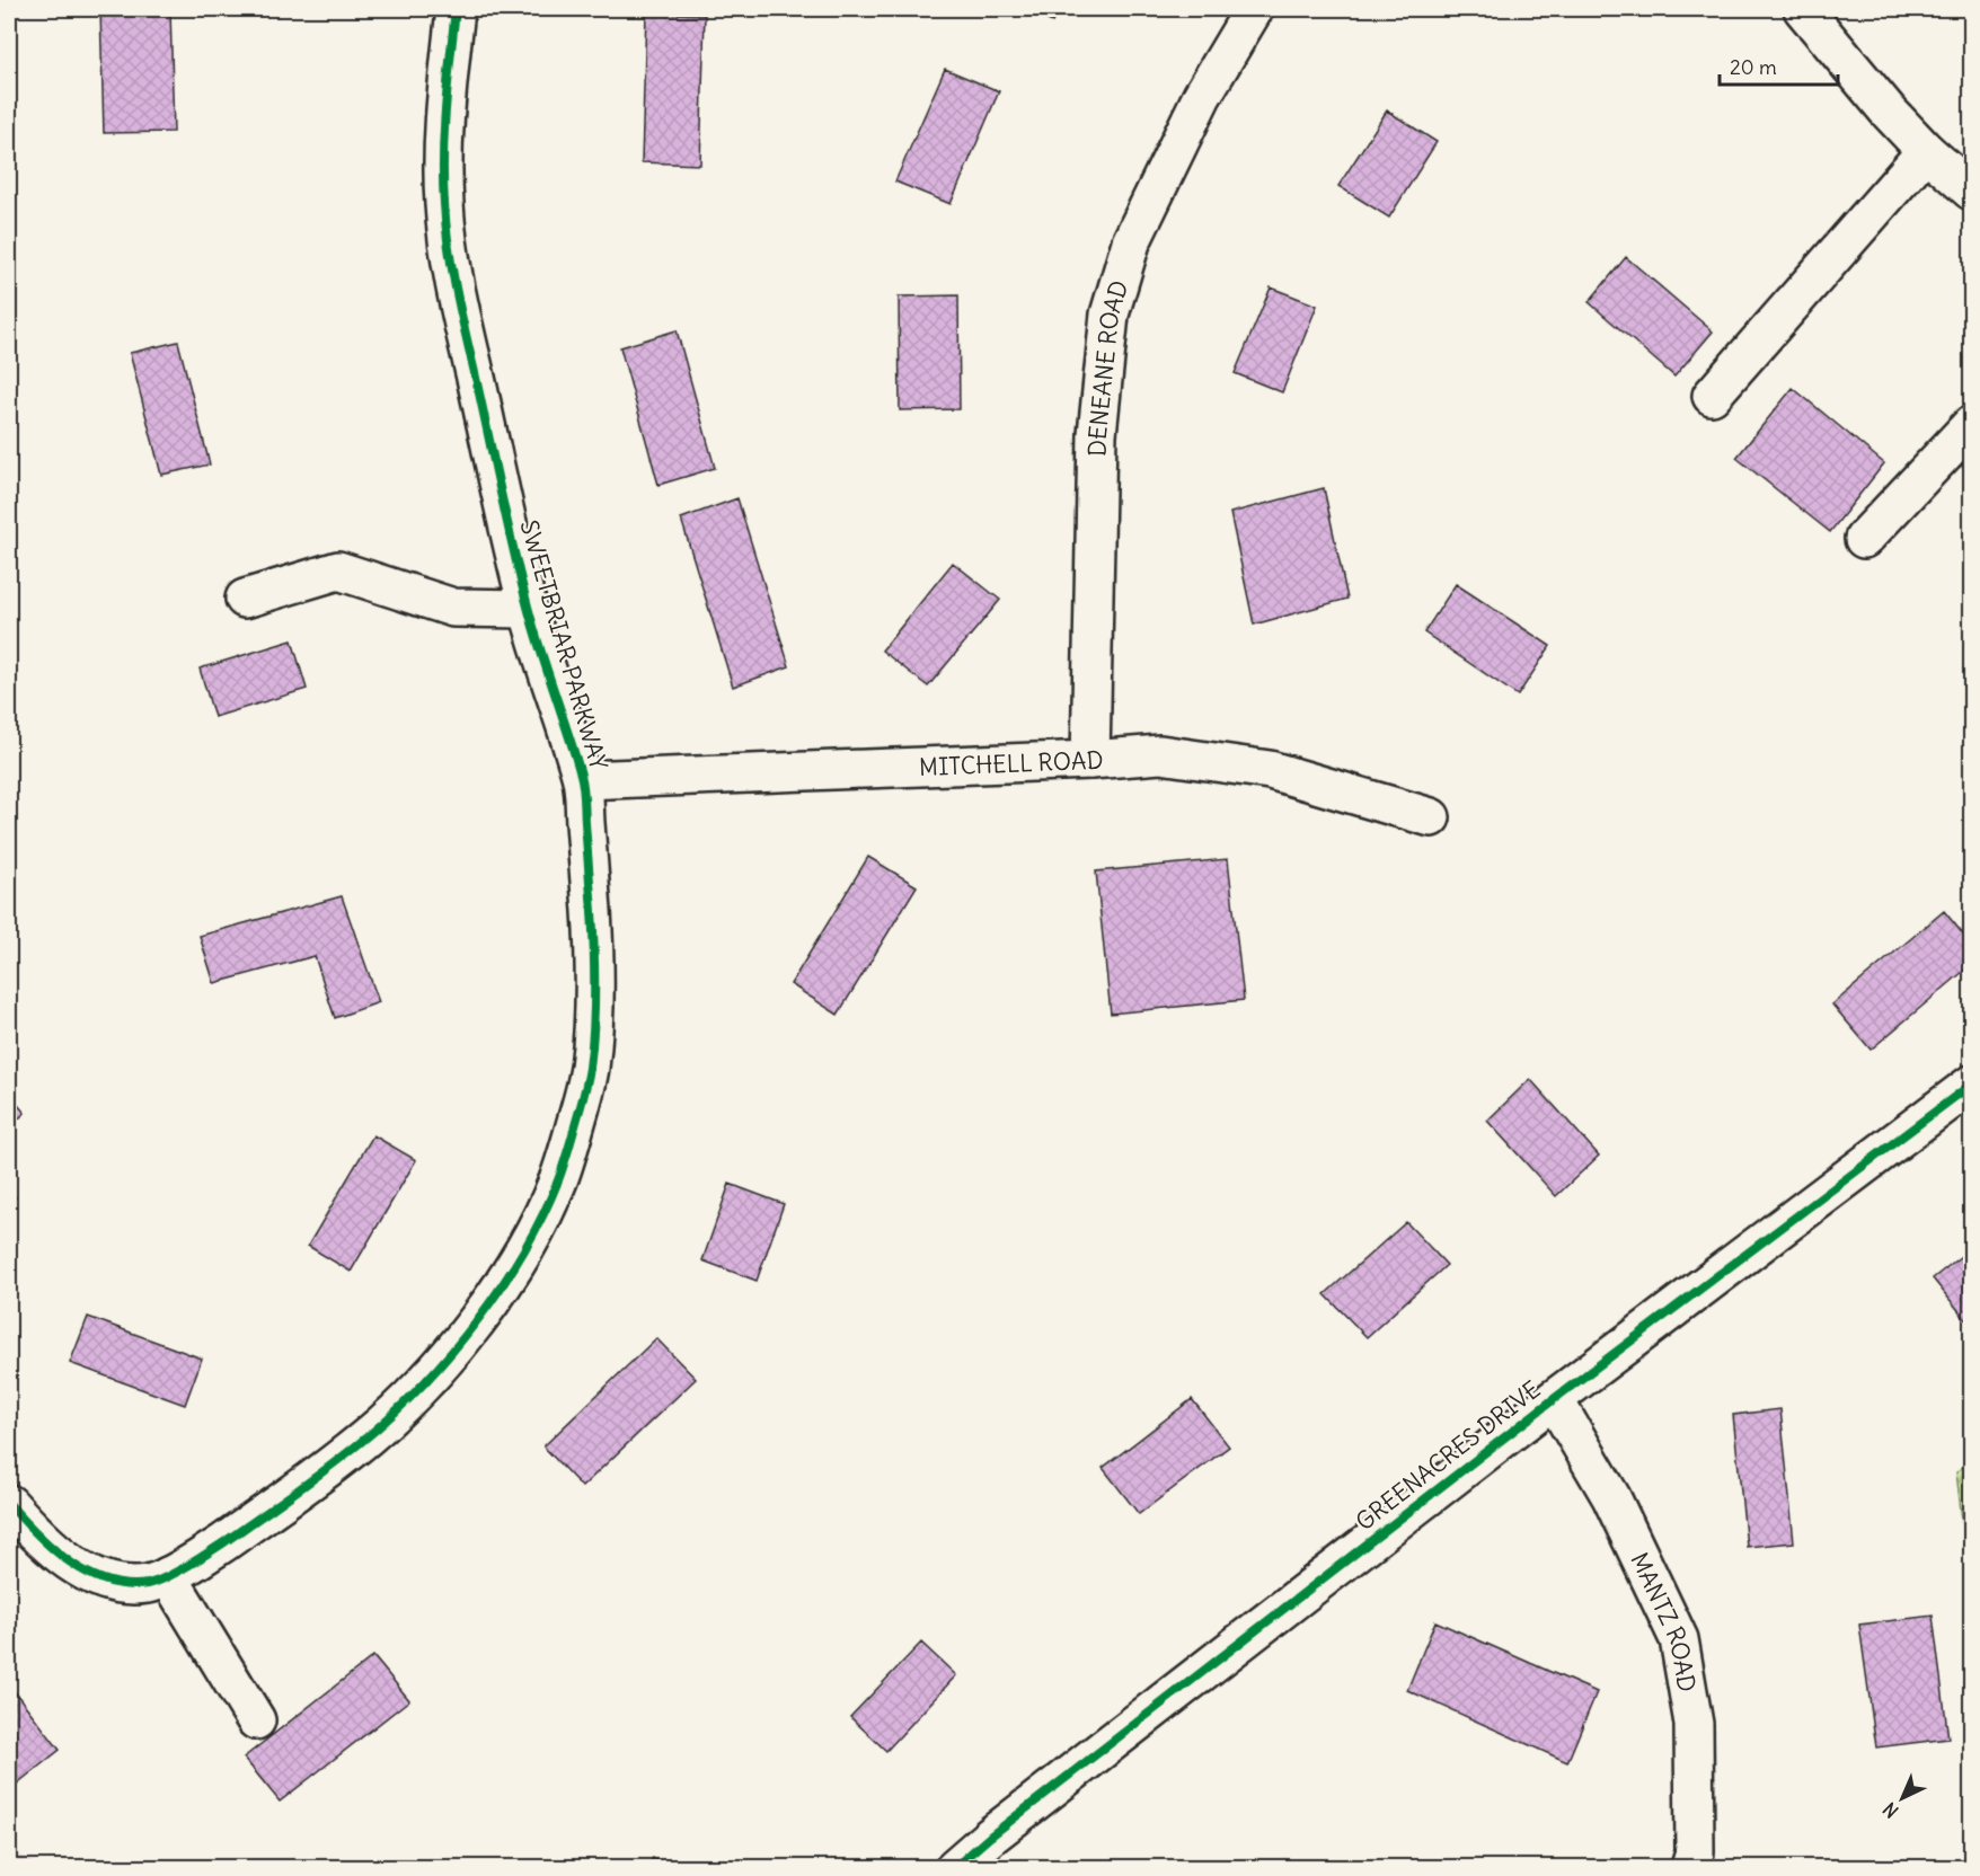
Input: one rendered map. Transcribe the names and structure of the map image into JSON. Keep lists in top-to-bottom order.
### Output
{
  "streets": {
    "street": [
      "DENEANE ROAD",
      "SWEETBRIAR PARKWAY",
      "MITCHELL ROAD",
      "GREENACRES DRIVE",
      "MANTZ ROAD"
    ]
  },
  "crossings": [
    ["DENEANE ROAD", "MITCHELL ROAD"],
    ["SWEETBRIAR PARKWAY", "MITCHELL ROAD"],
    ["GREENACRES DRIVE", "MANTZ ROAD"]
  ],
  "scale_bar": "20 m",
  "north": "bottom left"
}
